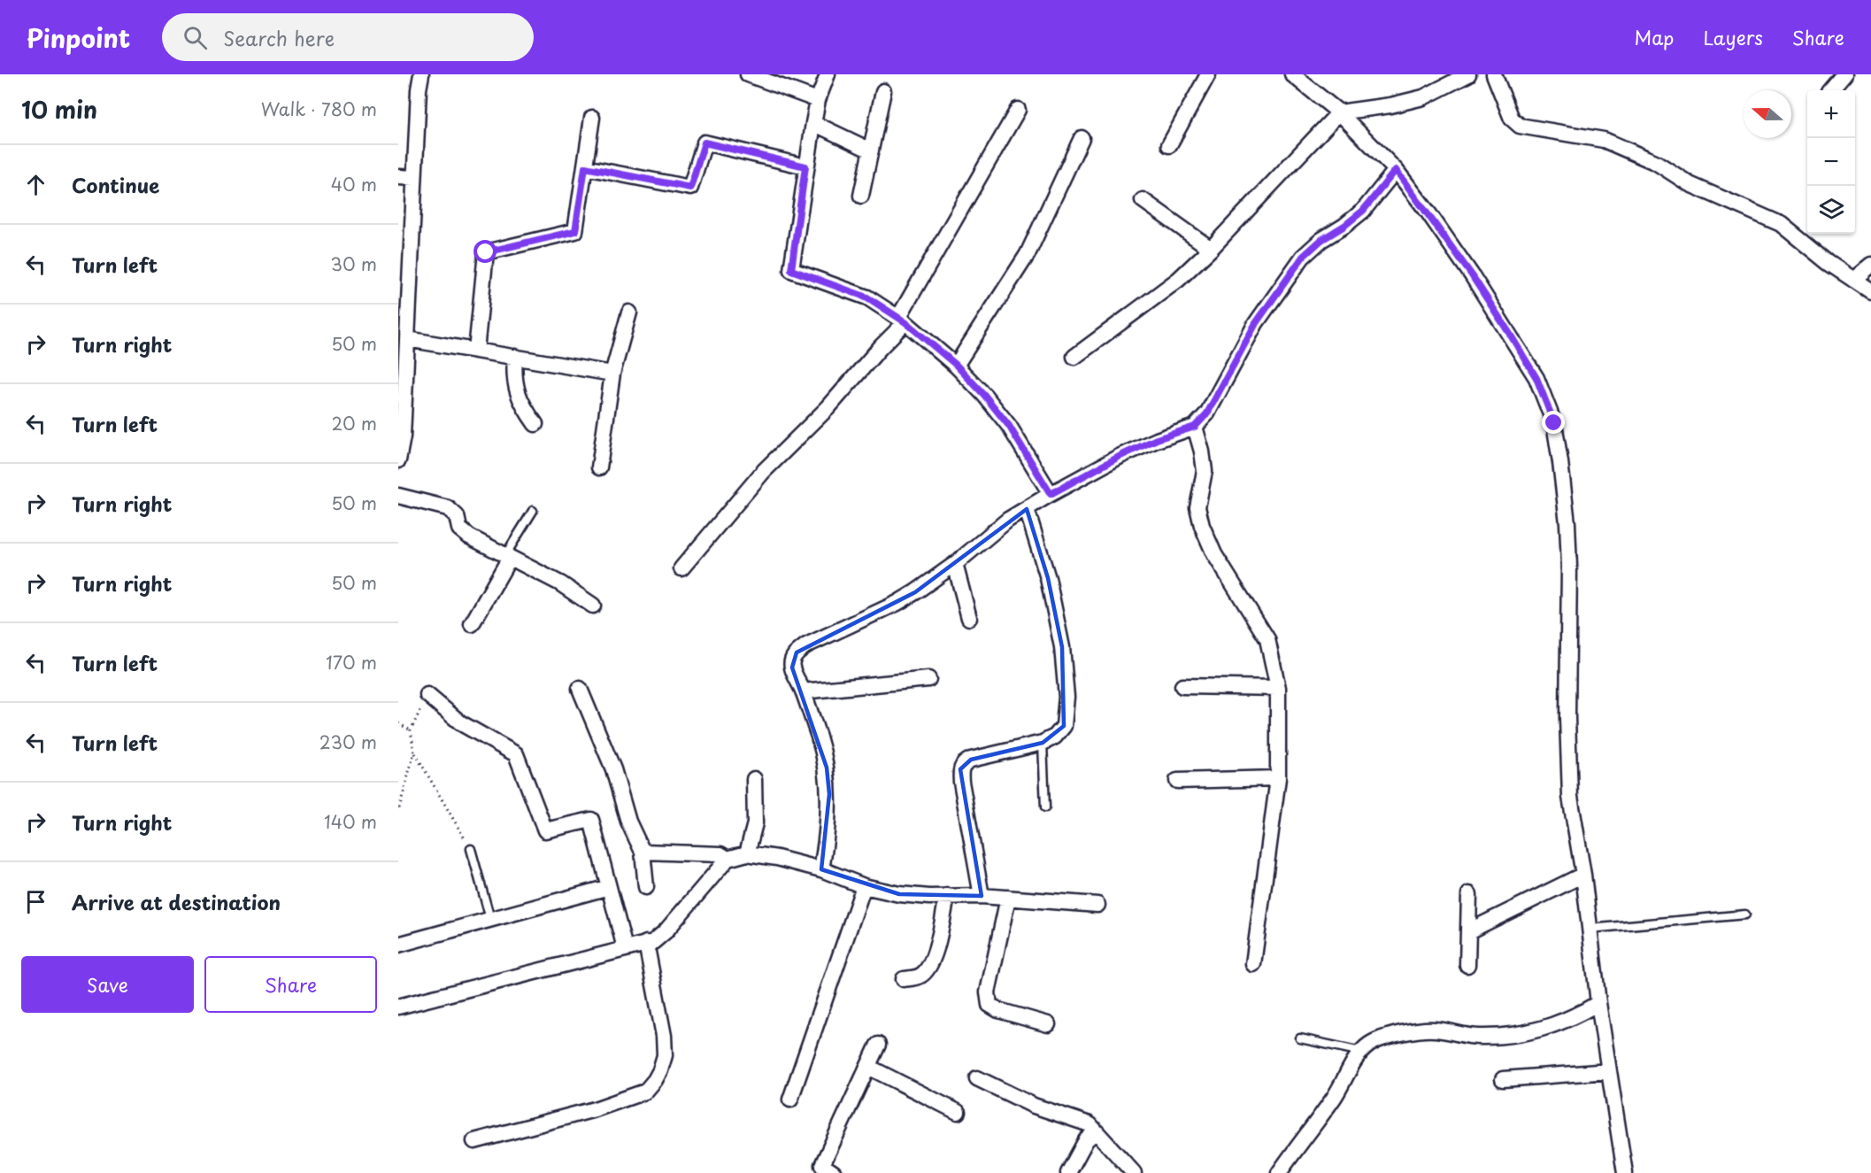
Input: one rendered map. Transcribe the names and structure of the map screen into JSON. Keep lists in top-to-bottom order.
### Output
{
  "north": "left",
  "page": {
    "header": "Pinpoint",
    "search": "Search here",
    "nav": ["Map", "Layers", "Share"],
    "heading": ["10 min", "Walk · 780 m"],
    "map_buttons": ["+", "−"],
    "list": [
      ["Continue", "40 m"],
      ["Turn left", "30 m"],
      ["Turn right", "50 m"],
      ["Turn left", "20 m"],
      ["Turn right", "50 m"],
      ["Turn right", "50 m"],
      ["Turn left", "170 m"],
      ["Turn left", "230 m"],
      ["Turn right", "140 m"],
      "Arrive at destination"
    ],
    "buttons": ["Save", "Share"]
  }
}
